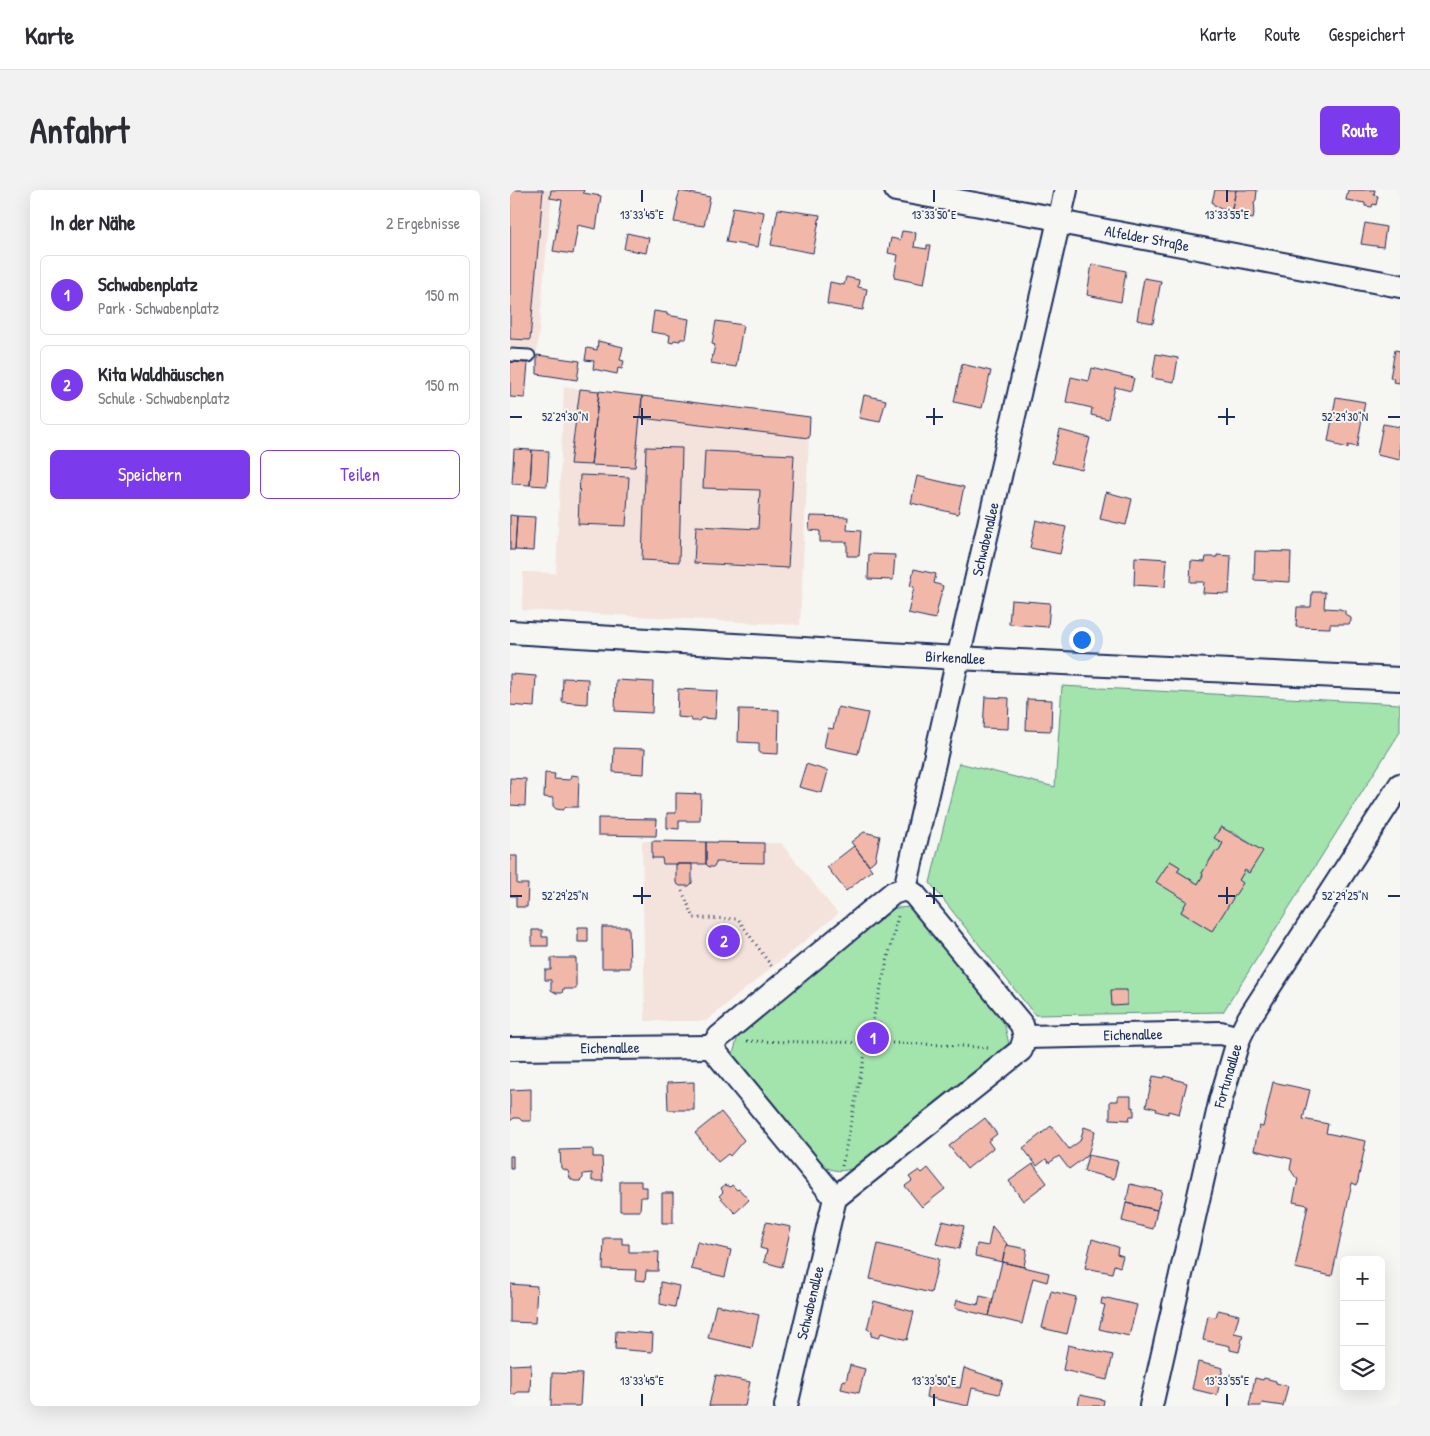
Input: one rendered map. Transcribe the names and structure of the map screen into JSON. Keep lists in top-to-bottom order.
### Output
{
  "streets": {
    "street": [
      "Alfelder Straße",
      "Schwabenallee",
      "Birkenallee",
      "Eichenallee",
      "Fortunaallee"
    ]
  },
  "crossings": [
    ["Alfelder Straße", "Schwabenallee"],
    ["Schwabenallee", "Birkenallee"],
    ["Eichenallee", "Fortunaallee"]
  ],
  "page": {
    "header": "Karte",
    "nav": ["Karte", "Route", "Gespeichert"],
    "buttons": [
      "Route",
      ["Speichern", "Teilen"]
    ],
    "title": "Anfahrt",
    "heading": ["In der Nähe", "2 Ergebnisse"],
    "list": [
      {
        "mark": "1",
        "name": "Schwabenplatz",
        "note": "Park · Schwabenplatz",
        "value": "150 m"
      },
      {
        "mark": "2",
        "name": "Kita Waldhäuschen",
        "note": "Schule · Schwabenplatz",
        "value": "150 m"
      }
    ],
    "pins": ["2", "1"],
    "map_buttons": ["+", "−"]
  },
  "coordinates": [
    "13°33'45\"E",
    "13°33'50\"E",
    "13°33'55\"E",
    "52°29'30\"N",
    "52°29'25\"N"
  ]
}
